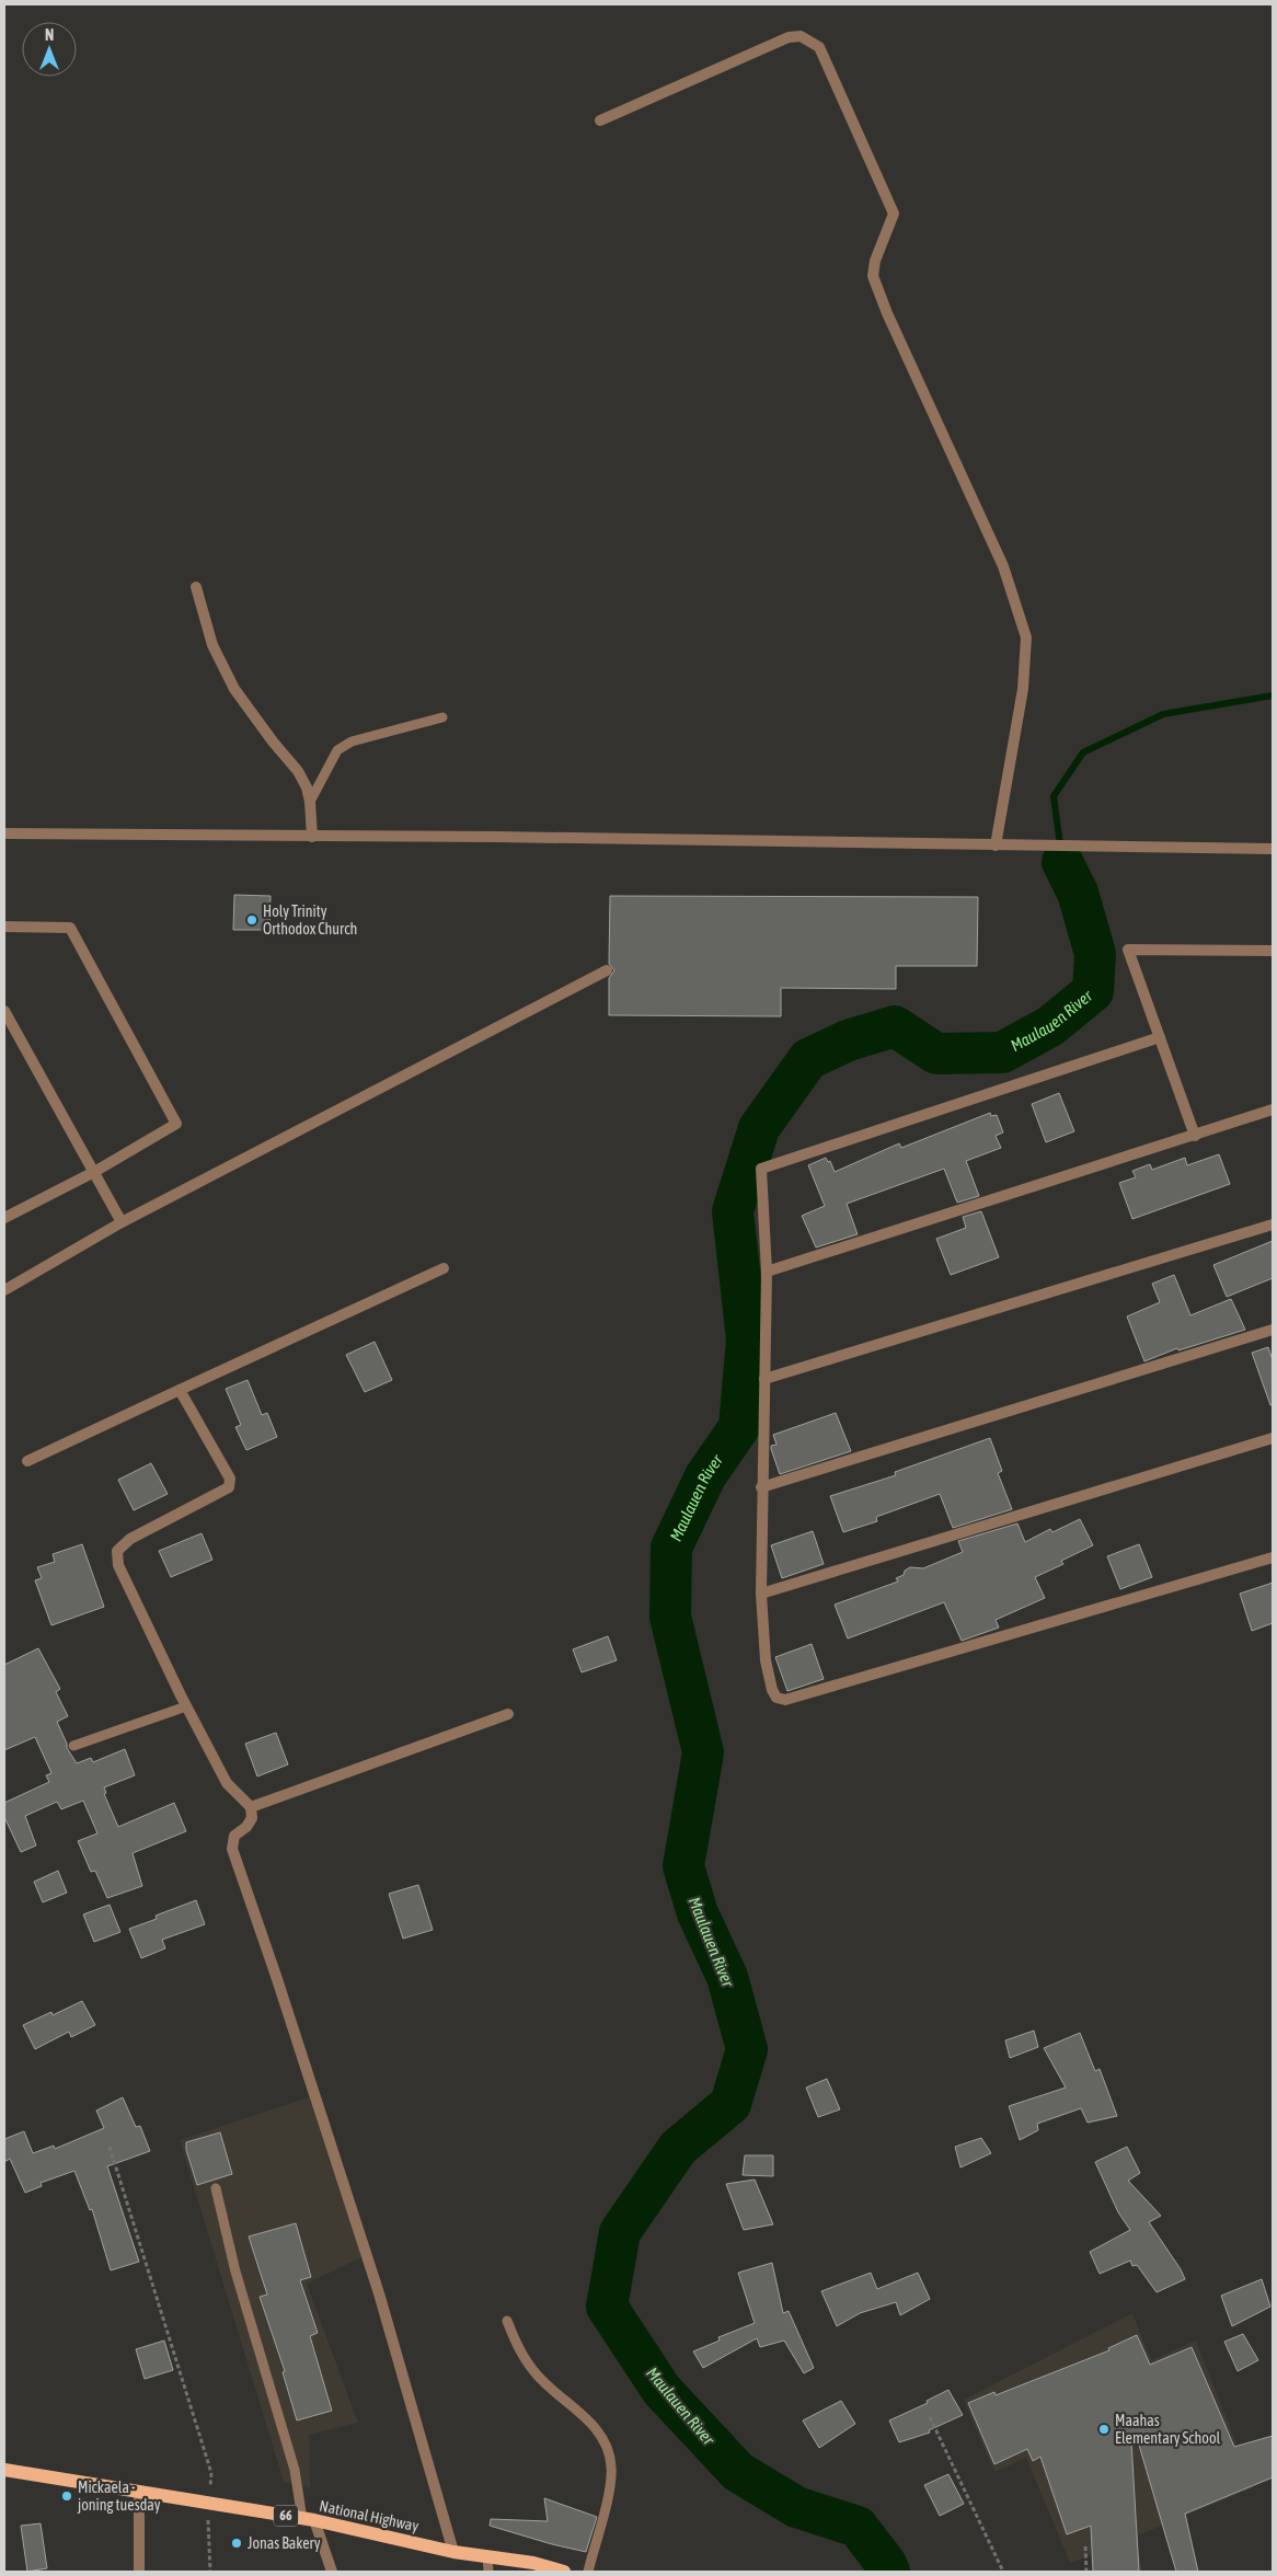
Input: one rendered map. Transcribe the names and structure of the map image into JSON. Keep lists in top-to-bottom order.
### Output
{
  "streets": {
    "main road": ["66", "National Highway"]
  },
  "water": ["Maulauen River"],
  "places": [
    "Holy Trinity Orthodox Church",
    "Maahas Elementary School",
    "Mickaela - joning tuesday",
    "Jonas Bakery"
  ],
  "north": "top"
}
